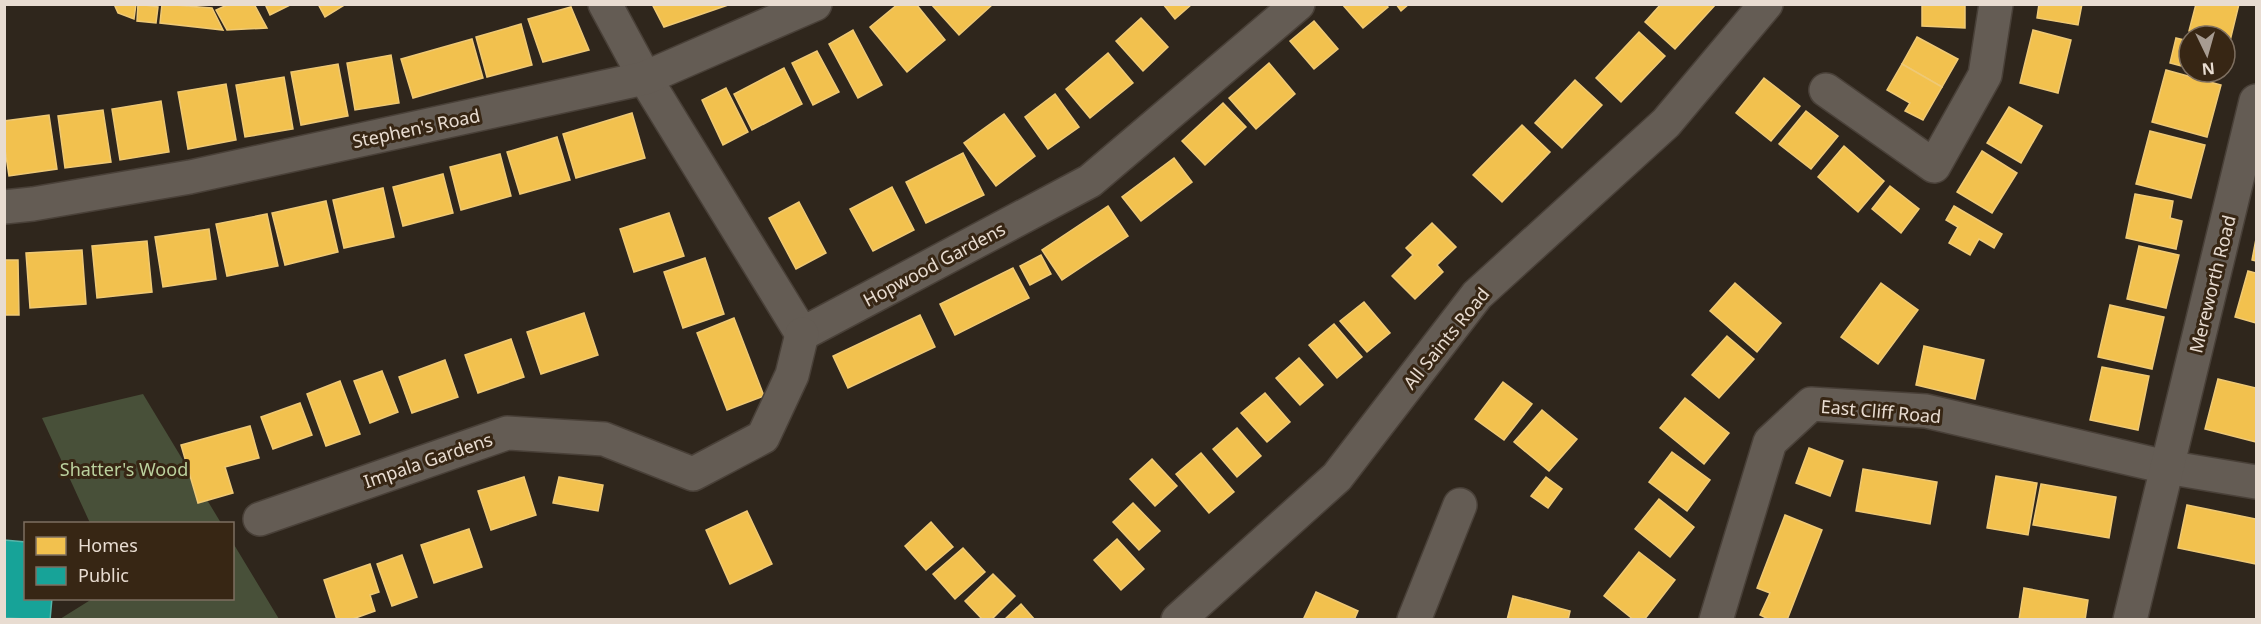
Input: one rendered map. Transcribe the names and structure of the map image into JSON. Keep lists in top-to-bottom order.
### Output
{
  "streets": {
    "street": [
      "Stephen's Road",
      "Hopwood Gardens",
      "Mereworth Road",
      "All Saints Road",
      "East Cliff Road",
      "Impala Gardens"
    ]
  },
  "crossings": [
    ["Hopwood Gardens", "Impala Gardens"],
    ["Mereworth Road", "East Cliff Road"]
  ],
  "parks": ["Shatter's Wood"],
  "legend": ["Homes", "Public"],
  "north": "bottom"
}
